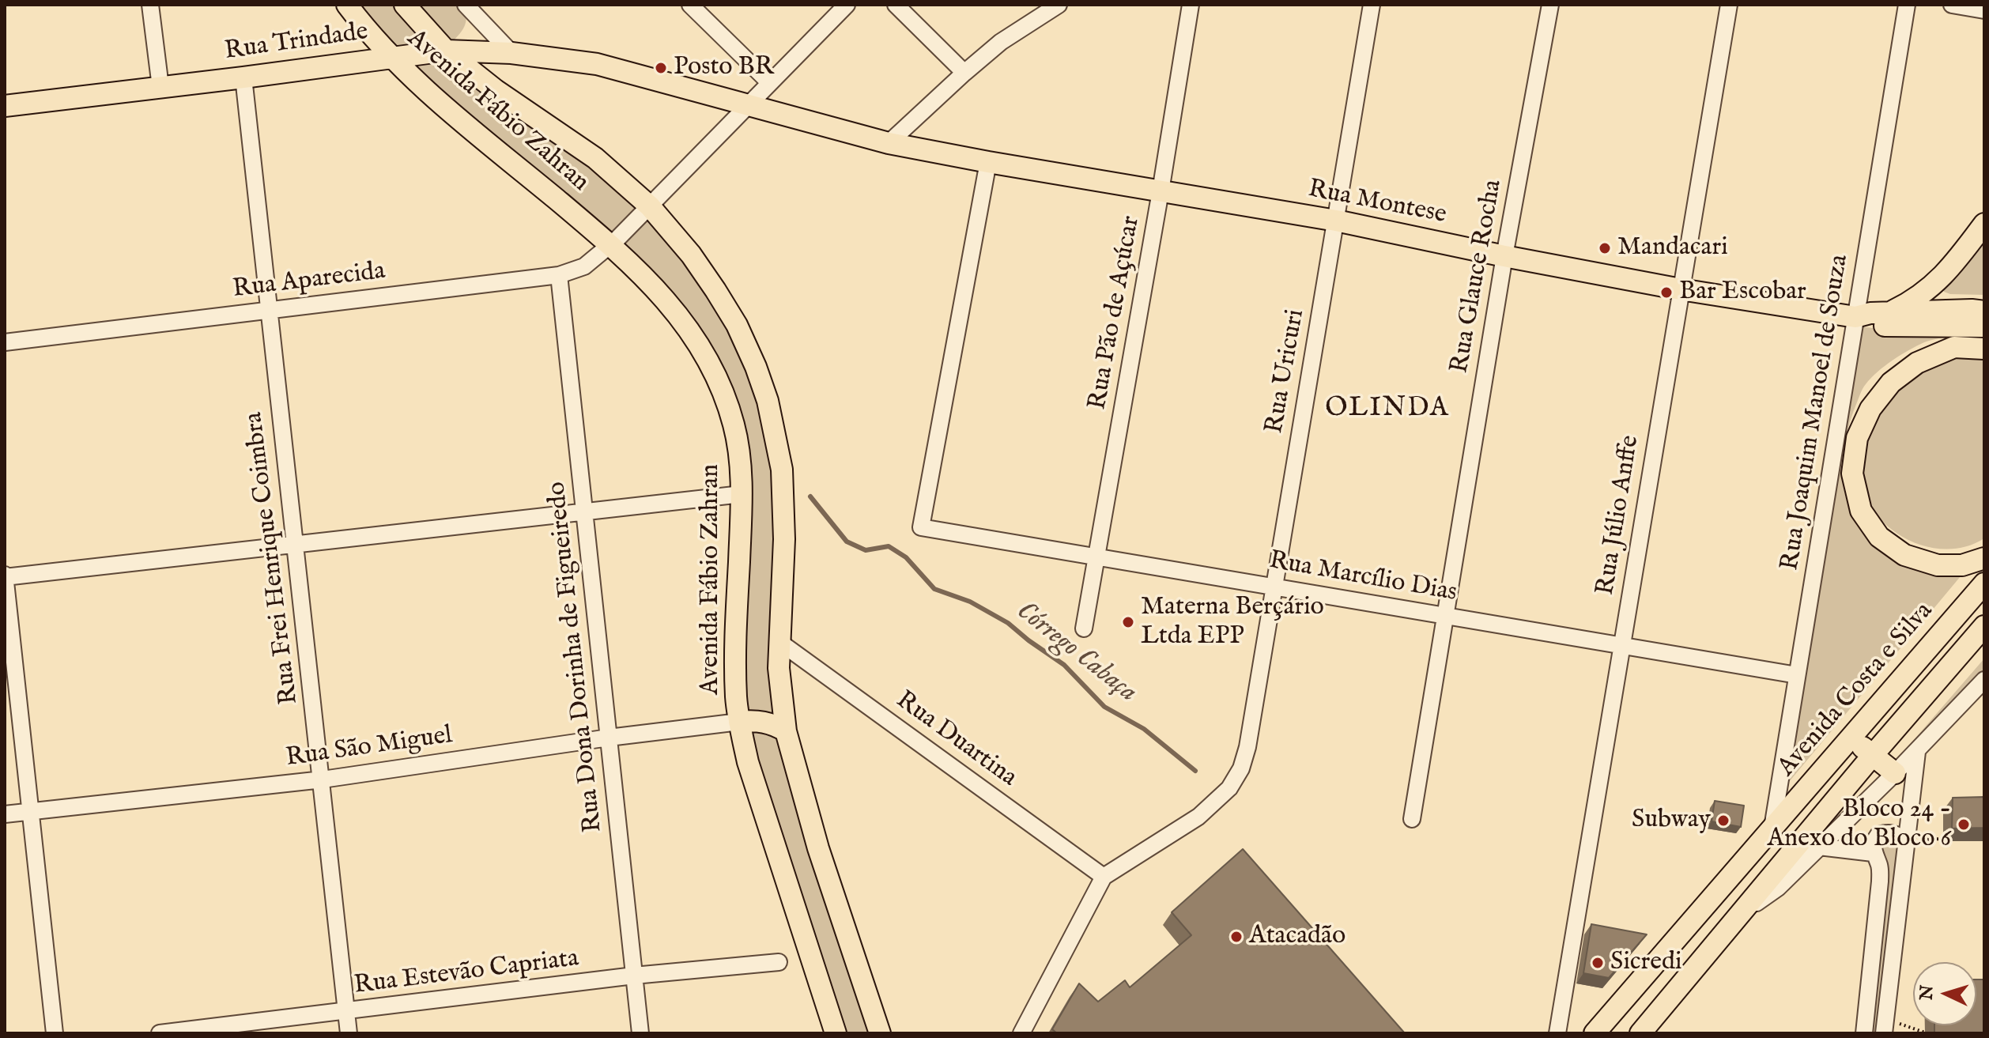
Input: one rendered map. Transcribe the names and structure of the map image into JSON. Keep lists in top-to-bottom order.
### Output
{
  "streets": {
    "main road": [
      "Rua Trindade",
      "Avenida Fábio Zahran",
      "Rua Montese",
      "Avenida Costa e Silva"
    ],
    "street": [
      "Rua Glauce Rocha",
      "Rua Aparecida",
      "Rua Pão de Açúcar",
      "Rua Uricuri",
      "Rua Joaquim Manoel de Souza",
      "Rua Júlio Anffe",
      "Rua Frei Henrique Coimbra",
      "Rua Marcílio Dias",
      "Rua Dona Dorinha de Figueiredo",
      "Rua Duartina",
      "Rua São Miguel",
      "Rua Estevão Capriata"
    ]
  },
  "crossings": [
    ["Rua Trindade", "Avenida Fábio Zahran"],
    ["Rua Trindade", "Rua Montese"],
    ["Rua Trindade", "Rua Aparecida"],
    ["Rua Trindade", "Rua Frei Henrique Coimbra"],
    ["Avenida Fábio Zahran", "Rua Aparecida"],
    ["Avenida Fábio Zahran", "Rua Duartina"],
    ["Avenida Fábio Zahran", "Rua São Miguel"],
    ["Rua Montese", "Rua Glauce Rocha"],
    ["Rua Montese", "Rua Pão de Açúcar"],
    ["Rua Montese", "Rua Uricuri"],
    ["Rua Montese", "Rua Joaquim Manoel de Souza"],
    ["Rua Montese", "Rua Júlio Anffe"],
    ["Rua Montese", "Rua Marcílio Dias"],
    ["Rua Glauce Rocha", "Rua Marcílio Dias"],
    ["Rua Aparecida", "Rua Frei Henrique Coimbra"],
    ["Rua Aparecida", "Rua Dona Dorinha de Figueiredo"],
    ["Rua Pão de Açúcar", "Rua Marcílio Dias"],
    ["Rua Uricuri", "Rua Marcílio Dias"],
    ["Rua Uricuri", "Rua Duartina"],
    ["Rua Joaquim Manoel de Souza", "Rua Marcílio Dias"],
    ["Rua Joaquim Manoel de Souza", "Avenida Costa e Silva"],
    ["Rua Júlio Anffe", "Rua Marcílio Dias"],
    ["Rua Frei Henrique Coimbra", "Rua São Miguel"],
    ["Rua Frei Henrique Coimbra", "Rua Estevão Capriata"],
    ["Rua Dona Dorinha de Figueiredo", "Rua São Miguel"],
    ["Rua Dona Dorinha de Figueiredo", "Rua Estevão Capriata"]
  ],
  "districts": ["OLINDA"],
  "water": ["Córrego Cabaça"],
  "places": [
    "Posto BR",
    "Mandacari",
    "Bar Escobar",
    "Materna Berçário Ltda EPP",
    "Subway",
    "Bloco 24 - Anexo do Bloco 6",
    "Atacadão",
    "Sicredi"
  ],
  "north": "left"
}
